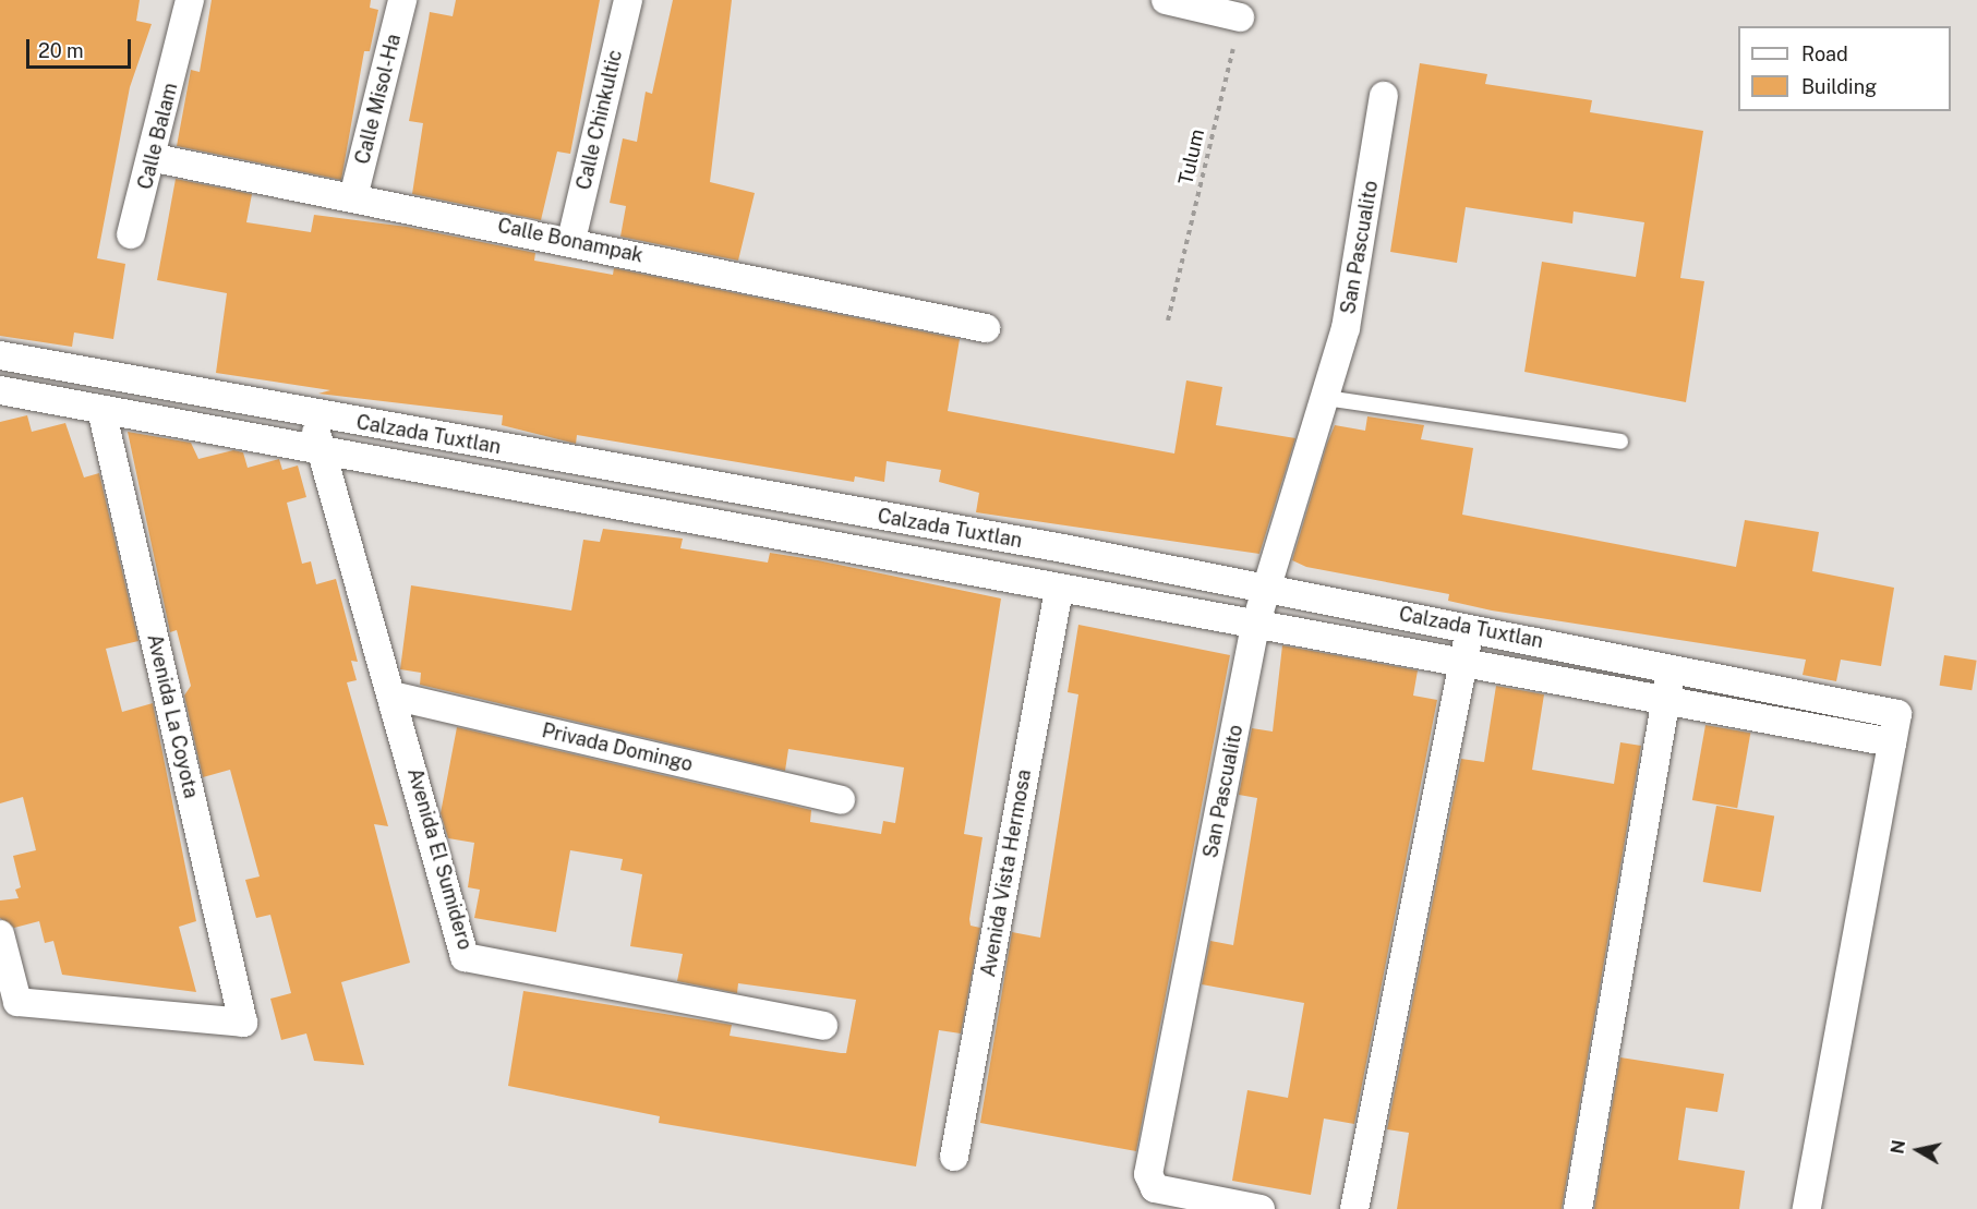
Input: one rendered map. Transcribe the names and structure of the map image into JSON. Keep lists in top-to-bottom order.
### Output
{
  "streets": {
    "street": [
      "Calle Misol-Ha",
      "Calle Chinkultic",
      "Calle Balam",
      "Calle Bonampak",
      "San Pascualito",
      "Calzada Tuxtlan",
      "Avenida La Coyota",
      "Privada Domingo",
      "Avenida El Sumidero",
      "Avenida Vista Hermosa"
    ],
    "path": ["Tulum"]
  },
  "crossings": [
    ["Calle Misol-Ha", "Calle Bonampak"],
    ["Calle Chinkultic", "Calle Bonampak"],
    ["Calle Balam", "Calle Bonampak"],
    ["San Pascualito", "Calzada Tuxtlan"],
    ["Calzada Tuxtlan", "Avenida La Coyota"],
    ["Calzada Tuxtlan", "Avenida El Sumidero"],
    ["Calzada Tuxtlan", "Avenida Vista Hermosa"],
    ["Privada Domingo", "Avenida El Sumidero"]
  ],
  "legend": ["Road", "Building"],
  "scale_bar": "20 m",
  "north": "left"
}
